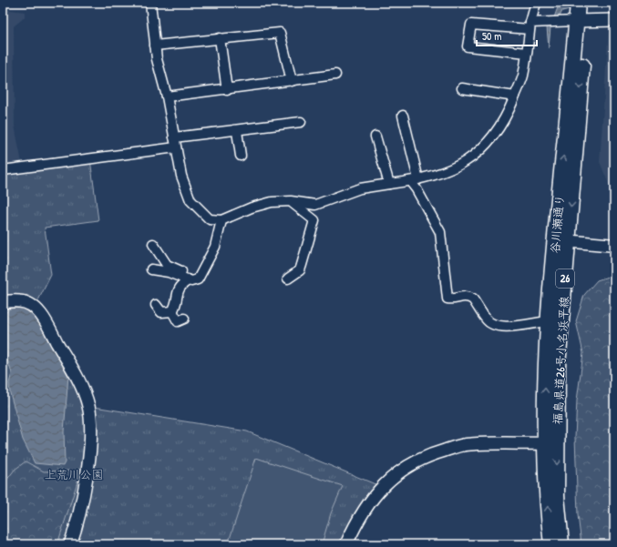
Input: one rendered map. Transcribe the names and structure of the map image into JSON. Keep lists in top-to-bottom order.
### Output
{
  "streets": {
    "main road": ["谷川瀬通り", "26", "福島県道26号小名浜平線"]
  },
  "crossings": [
    ["谷川瀬通り", "福島県道26号小名浜平線"]
  ],
  "one_way": ["谷川瀬通り"],
  "parks": ["上荒川公園"],
  "scale_bar": "50 m"
}
